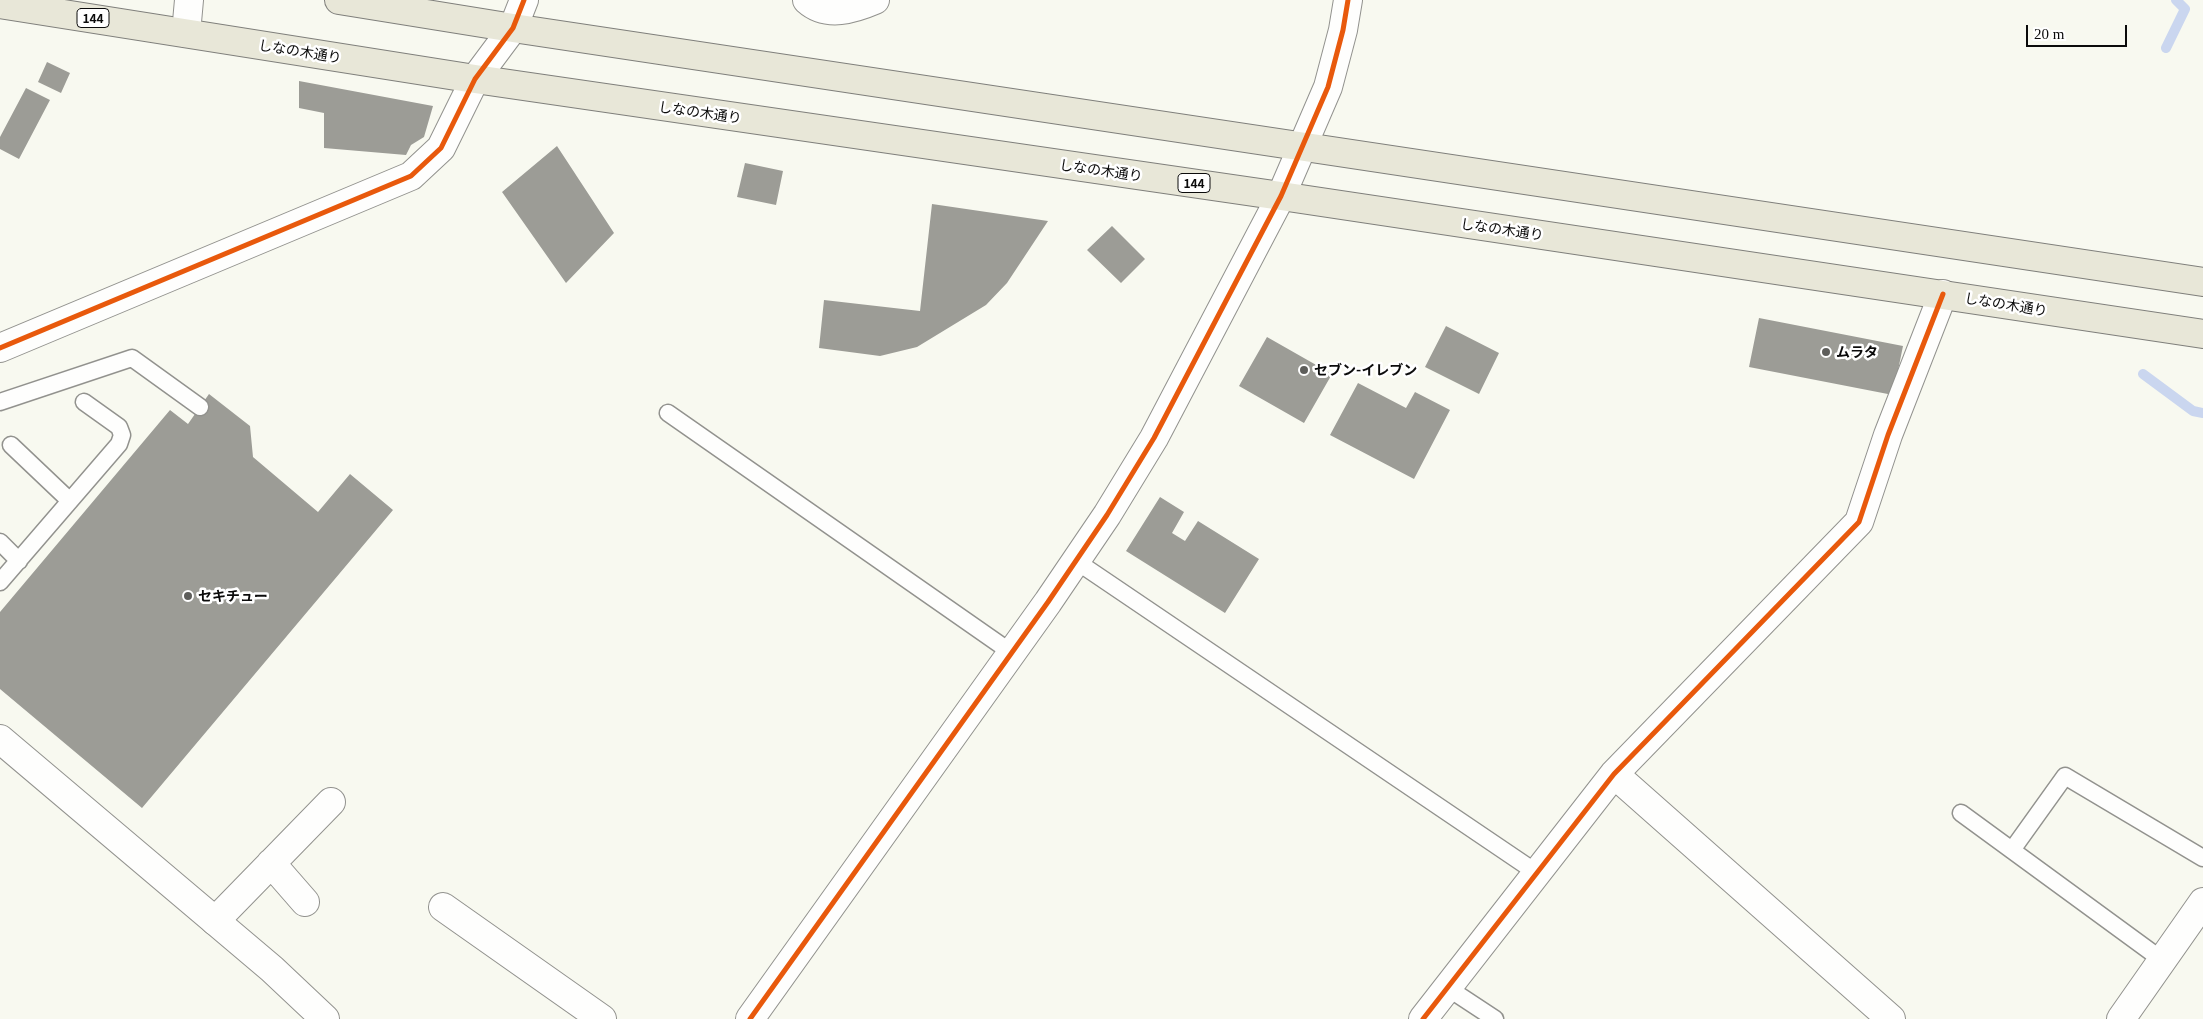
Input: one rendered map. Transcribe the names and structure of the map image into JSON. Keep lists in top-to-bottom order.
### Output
{
  "streets": {
    "highway": ["144", "しなの木通り"]
  },
  "places": ["ムラタ", "セブン-イレブン", "セキチュー"],
  "scale_bar": "20 m"
}
